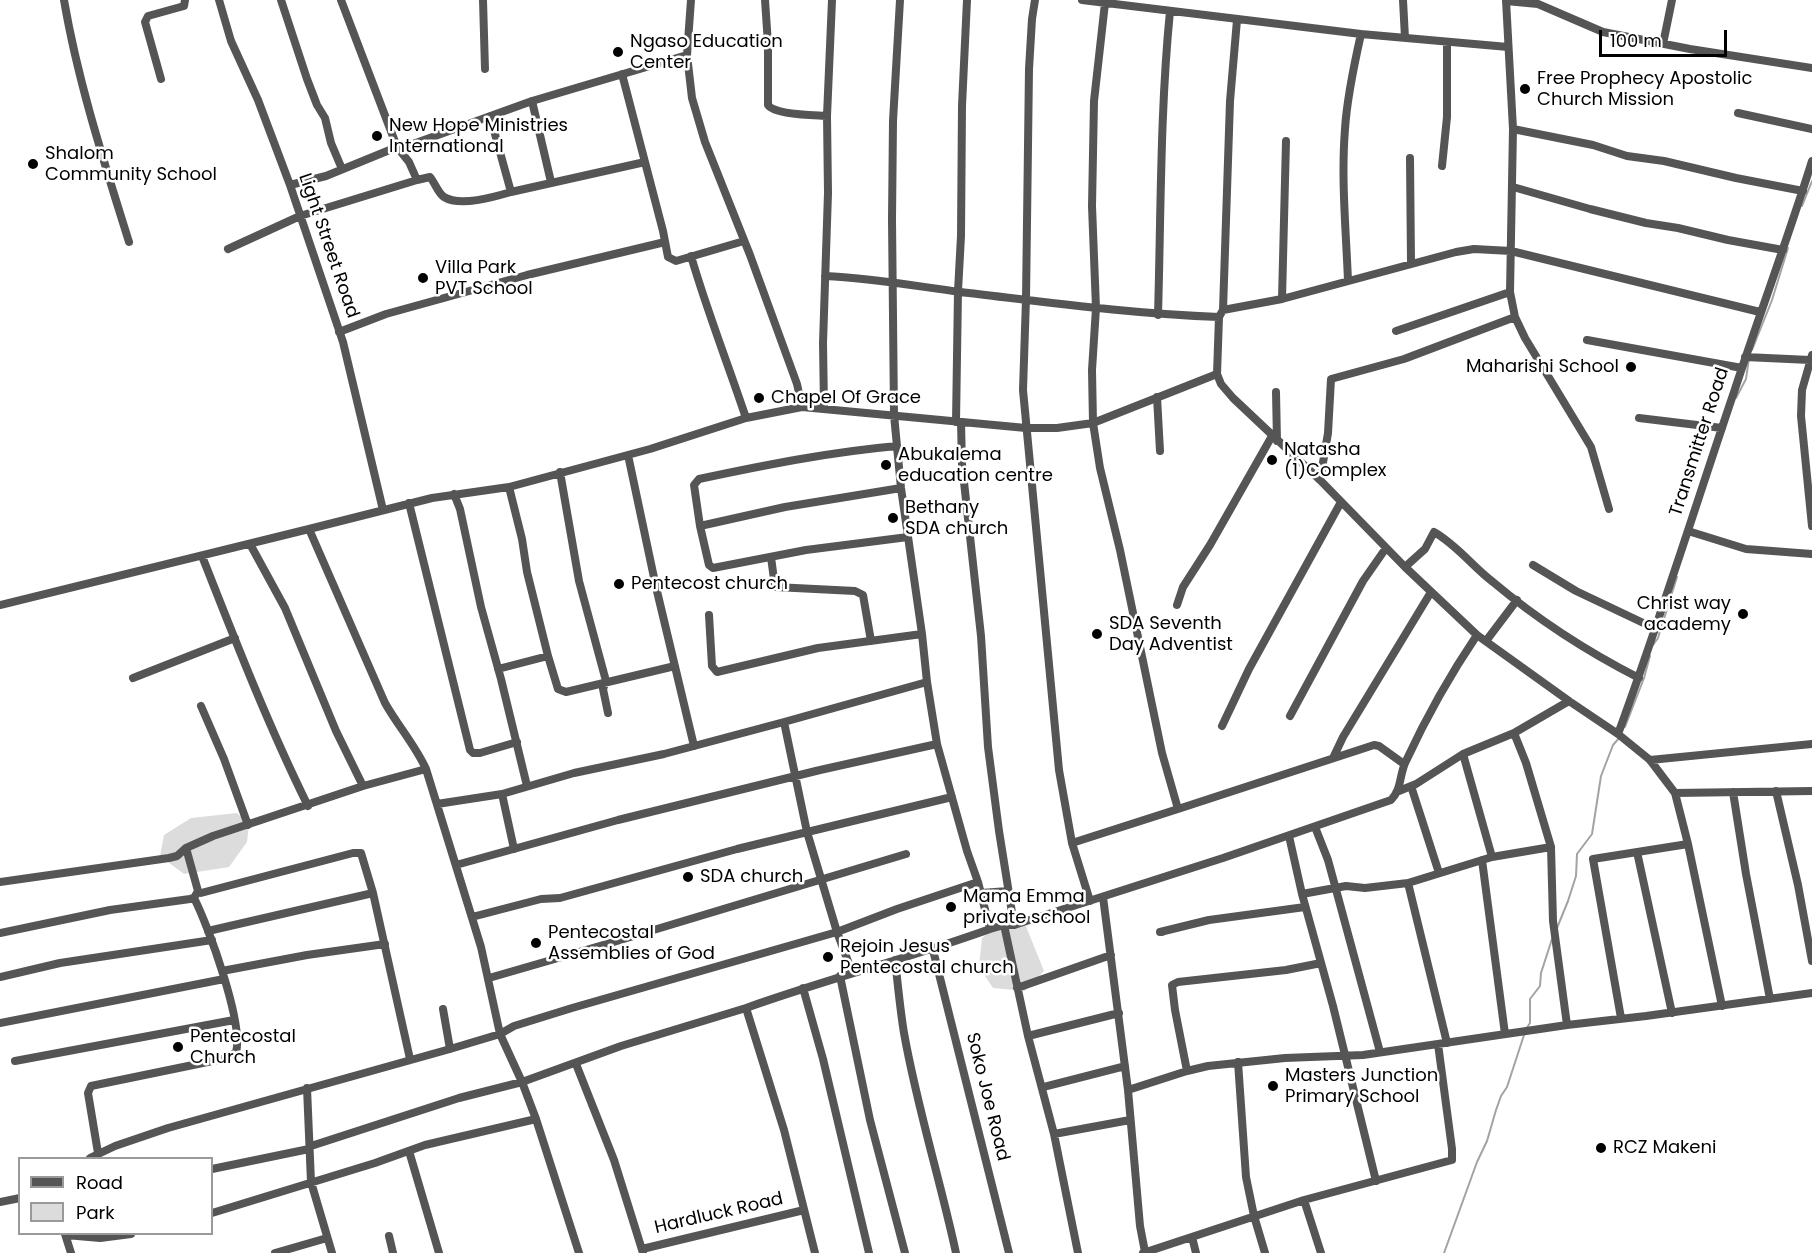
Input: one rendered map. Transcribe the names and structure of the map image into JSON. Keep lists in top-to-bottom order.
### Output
{
  "streets": {
    "street": [
      "Light Street Road",
      "Transmitter Road",
      "Soko Joe Road",
      "Hardluck Road"
    ]
  },
  "places": [
    "Ngaso Education Center",
    "Free Prophecy Apostolic Church Mission",
    "New Hope Ministries International",
    "Shalom Community School",
    "Villa Park PVT School",
    "Maharishi School",
    "Chapel Of Grace",
    "Natasha (1)Complex",
    "Abukalema education centre",
    "Bethany SDA church",
    "Pentecost church",
    "Christ way academy",
    "SDA Seventh Day Adventist",
    "SDA church",
    "Mama Emma private school",
    "Pentecostal Assemblies of God",
    "Rejoin Jesus Pentecostal church",
    "Pentecostal Church",
    "Masters Junction Primary School",
    "RCZ Makeni"
  ],
  "legend": ["Road", "Park"],
  "scale_bar": "100 m"
}
